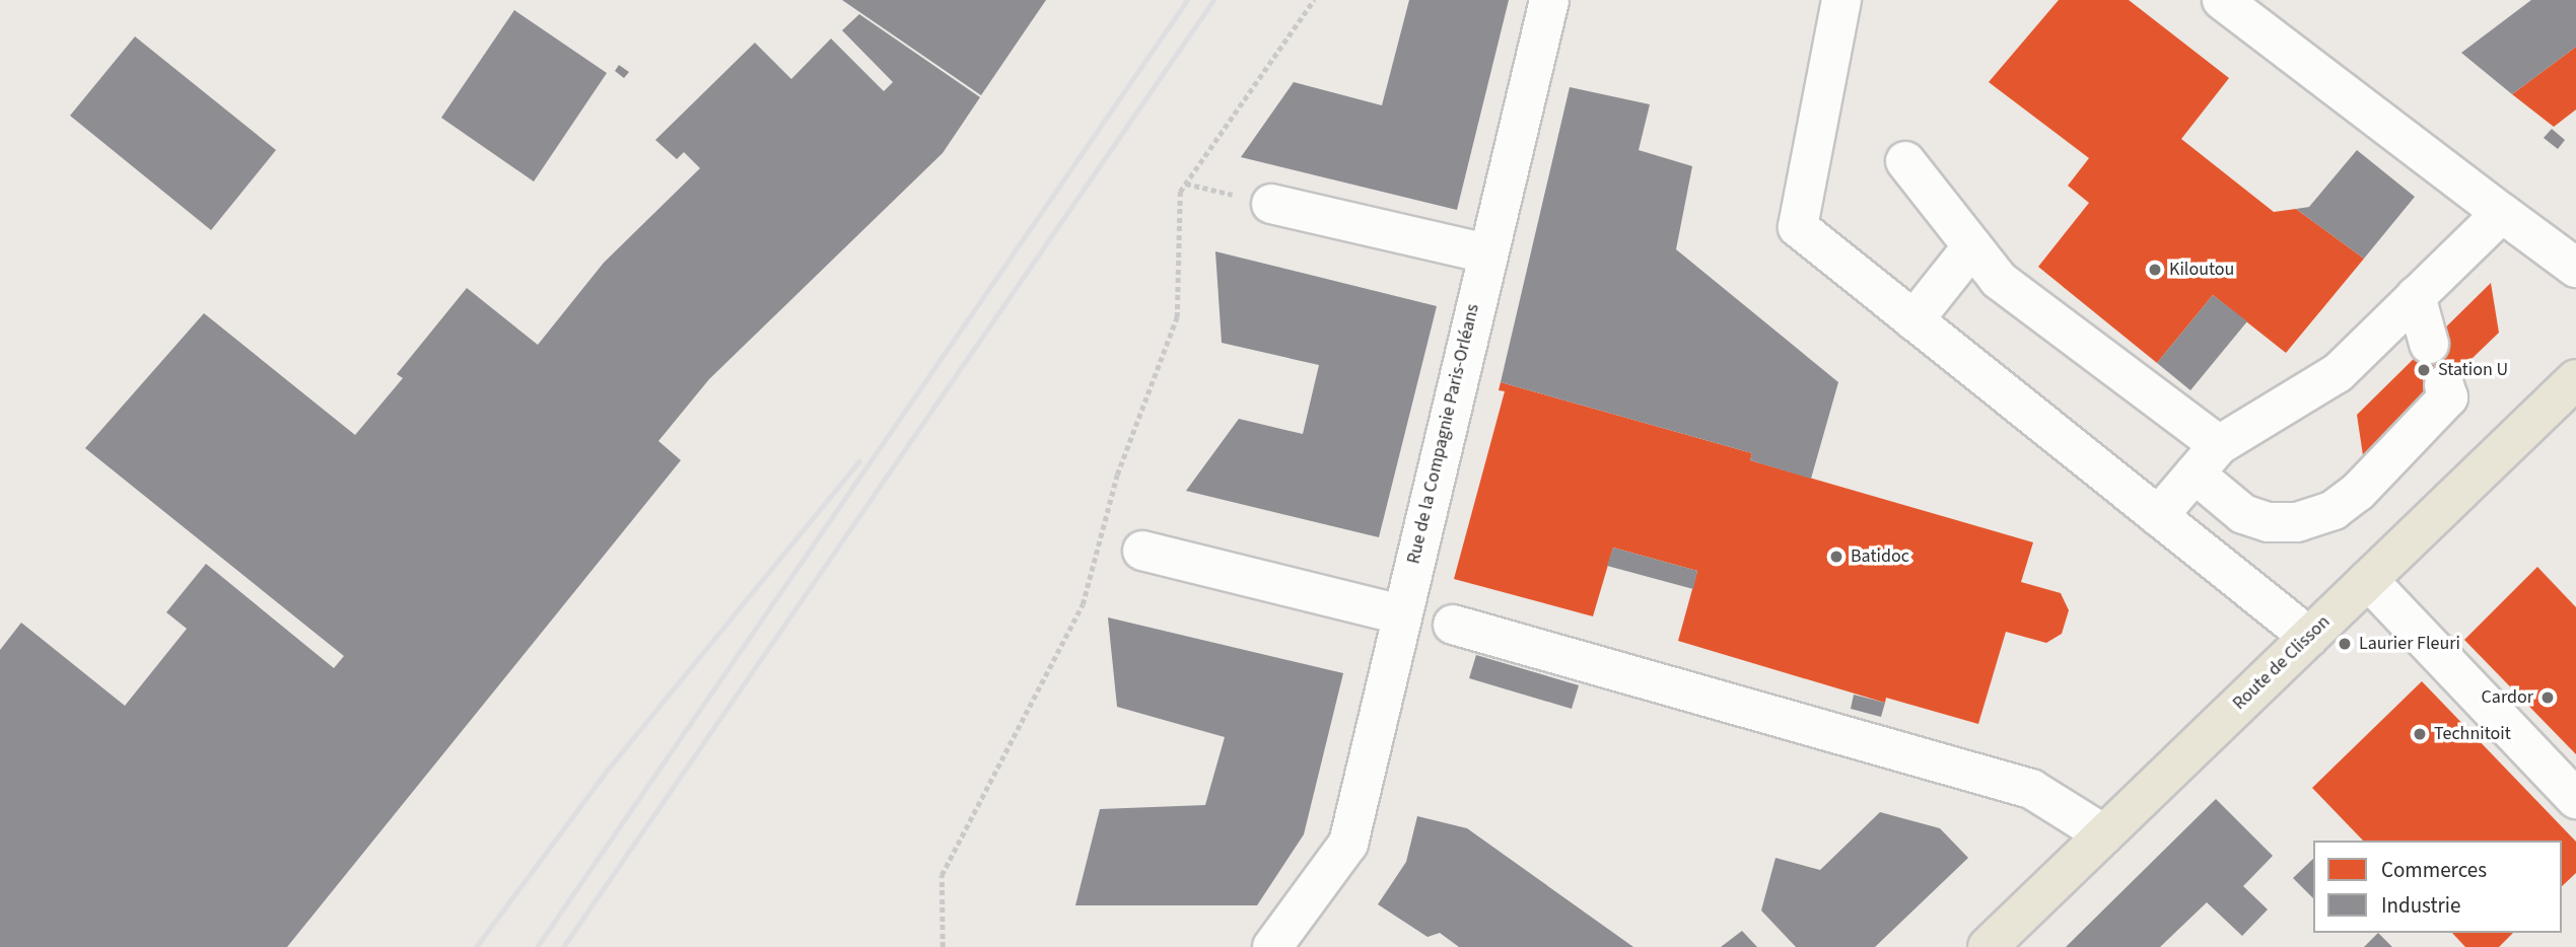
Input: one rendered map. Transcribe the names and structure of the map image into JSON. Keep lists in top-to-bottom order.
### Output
{
  "streets": {
    "main road": ["Route de Clisson"],
    "street": ["Rue de la Compagnie Paris-Orléans"]
  },
  "places": [
    "Kiloutou",
    "Station U",
    "Batidoc",
    "Laurier Fleuri",
    "Cardor",
    "Technitoit"
  ],
  "legend": ["Commerces", "Industrie"]
}
